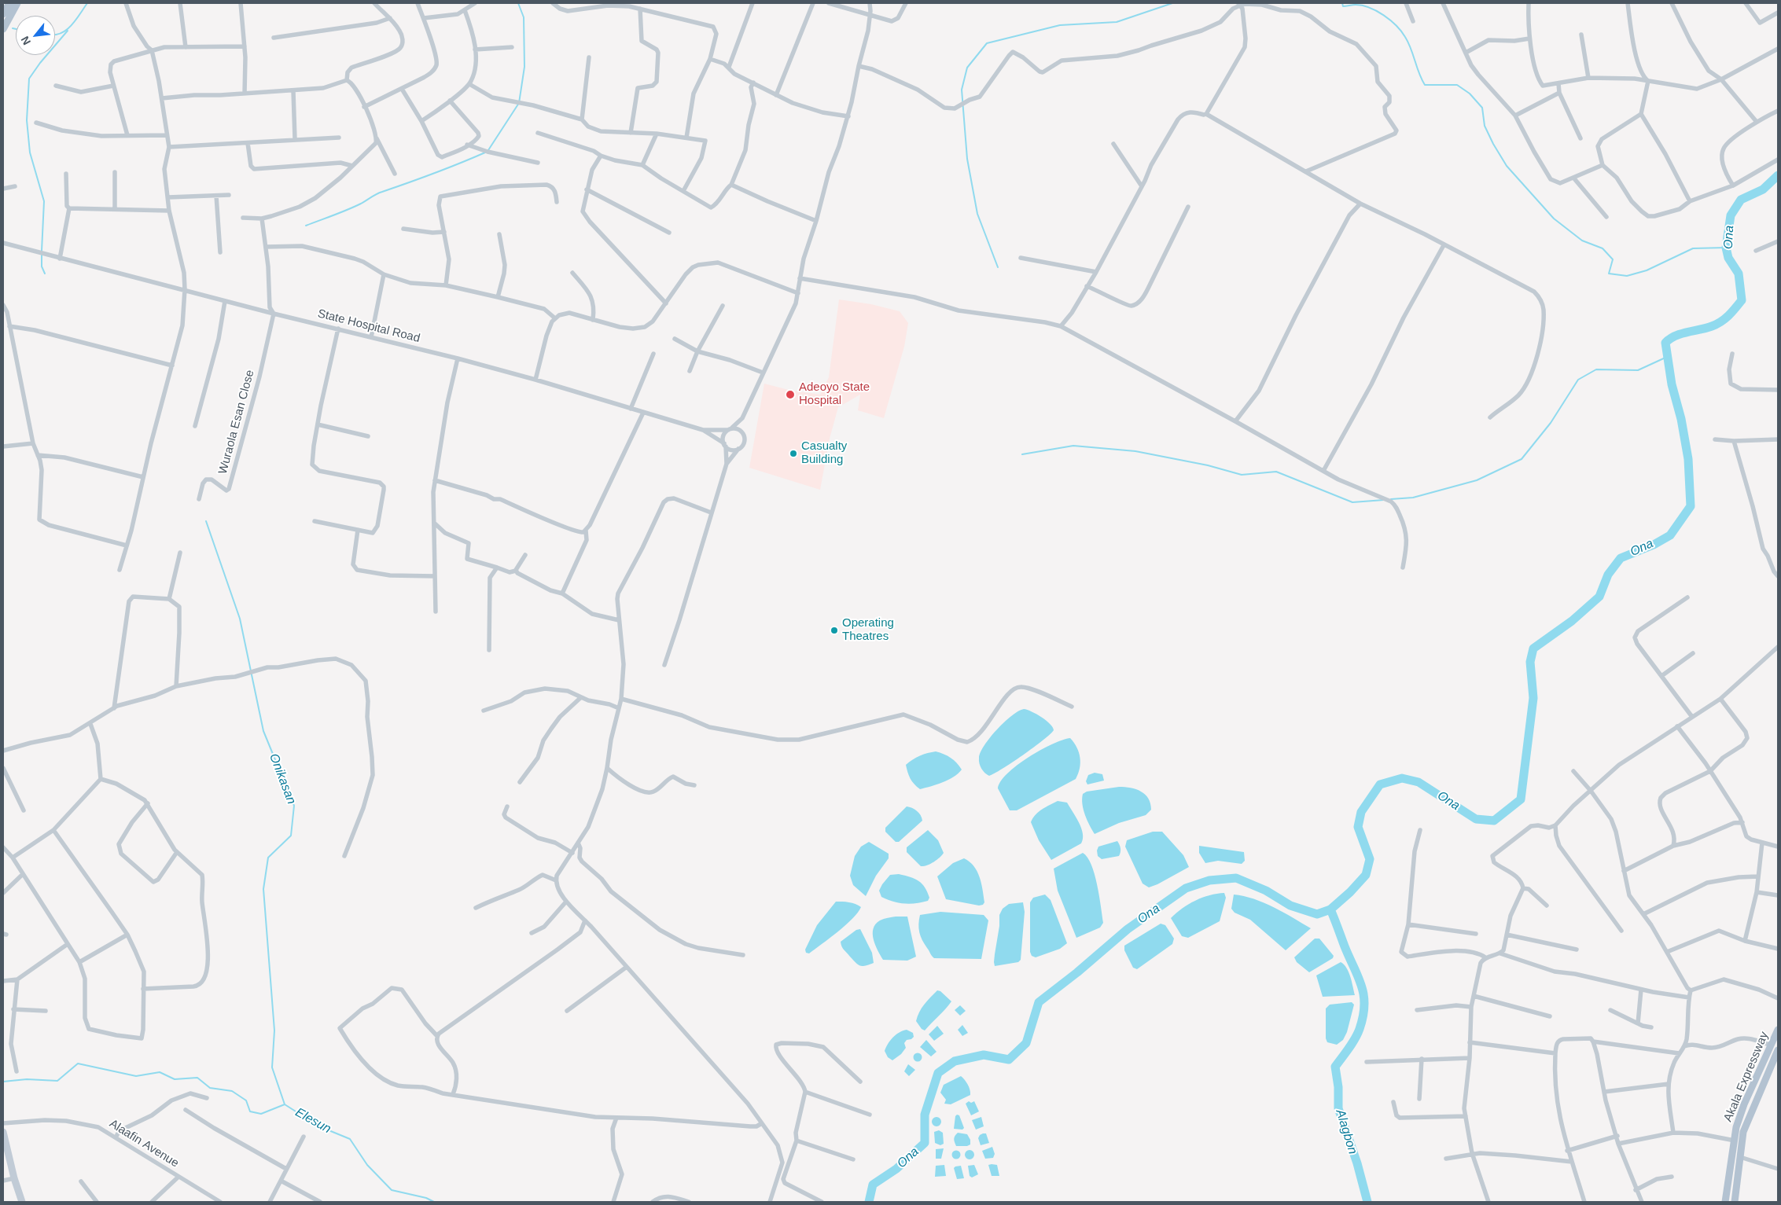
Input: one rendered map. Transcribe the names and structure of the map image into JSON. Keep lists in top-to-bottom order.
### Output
{
  "streets": {
    "main road": ["Akala Expressway"],
    "street": ["State Hospital Road", "Wuraola Esan Close", "Alaafin Avenue"]
  },
  "crossings": [
    ["State Hospital Road", "Wuraola Esan Close"]
  ],
  "water": [
    "Ona",
    "Onikasan",
    "Elesun",
    "Alagbon"
  ],
  "places": ["Adeoyo State Hospital", "Casualty Building", "Operating Theatres"],
  "north": "bottom left"
}
